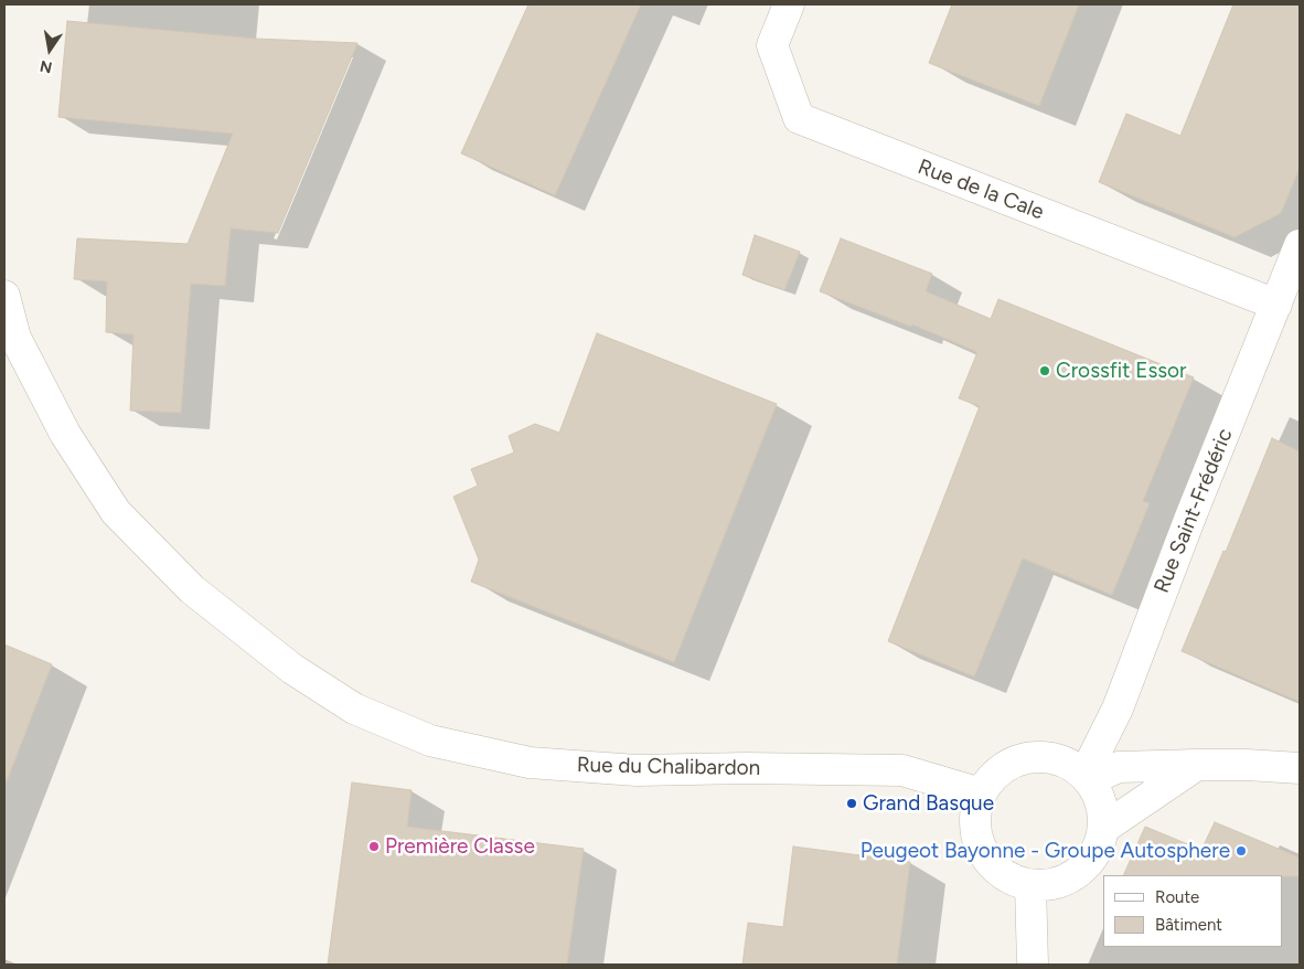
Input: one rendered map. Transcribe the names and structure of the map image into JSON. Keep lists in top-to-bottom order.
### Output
{
  "streets": {
    "street": ["Rue de la Cale", "Rue Saint-Frédéric", "Rue du Chalibardon"]
  },
  "crossings": [
    ["Rue de la Cale", "Rue Saint-Frédéric"],
    ["Rue Saint-Frédéric", "Rue du Chalibardon"]
  ],
  "places": [
    "Crossfit Essor",
    "Grand Basque",
    "Première Classe",
    "Peugeot Bayonne - Groupe Autosphere"
  ],
  "legend": ["Route", "Bâtiment"],
  "north": "bottom"
}
